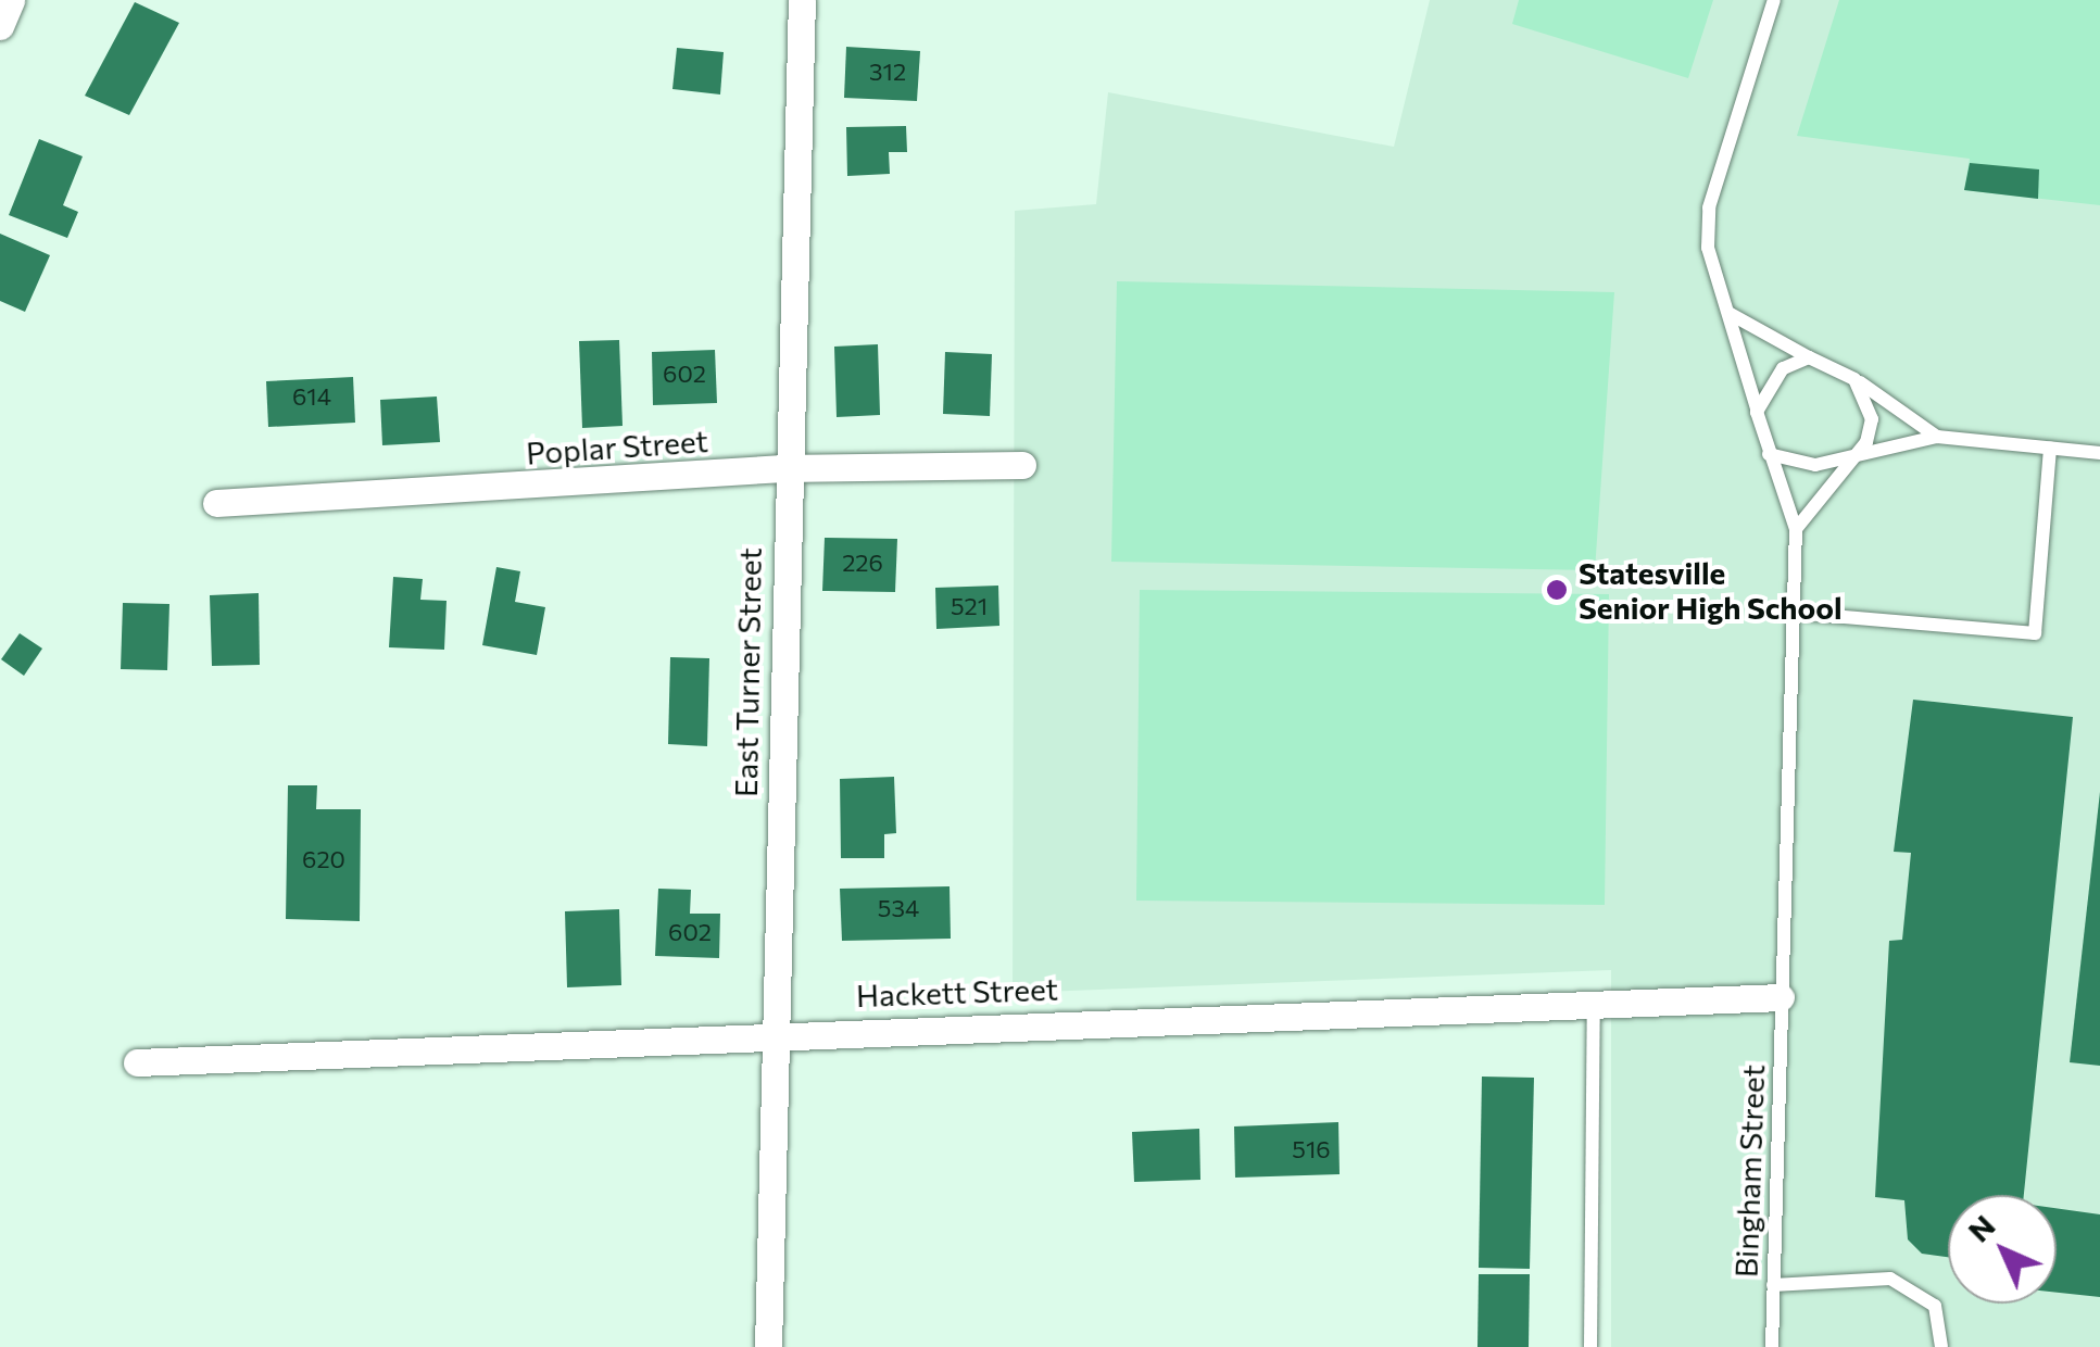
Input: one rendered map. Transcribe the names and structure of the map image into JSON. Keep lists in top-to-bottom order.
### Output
{
  "streets": {
    "street": ["Poplar Street", "East Turner Street", "Hackett Street"],
    "lane": ["Bingham Street"]
  },
  "crossings": [
    ["Poplar Street", "East Turner Street"],
    ["East Turner Street", "Hackett Street"],
    ["Hackett Street", "Bingham Street"]
  ],
  "places": ["Statesville Senior High School"],
  "house_numbers": [
    "312",
    "602",
    "614",
    "226",
    "521",
    "620",
    "534",
    "602",
    "516"
  ],
  "north": "top left"
}
